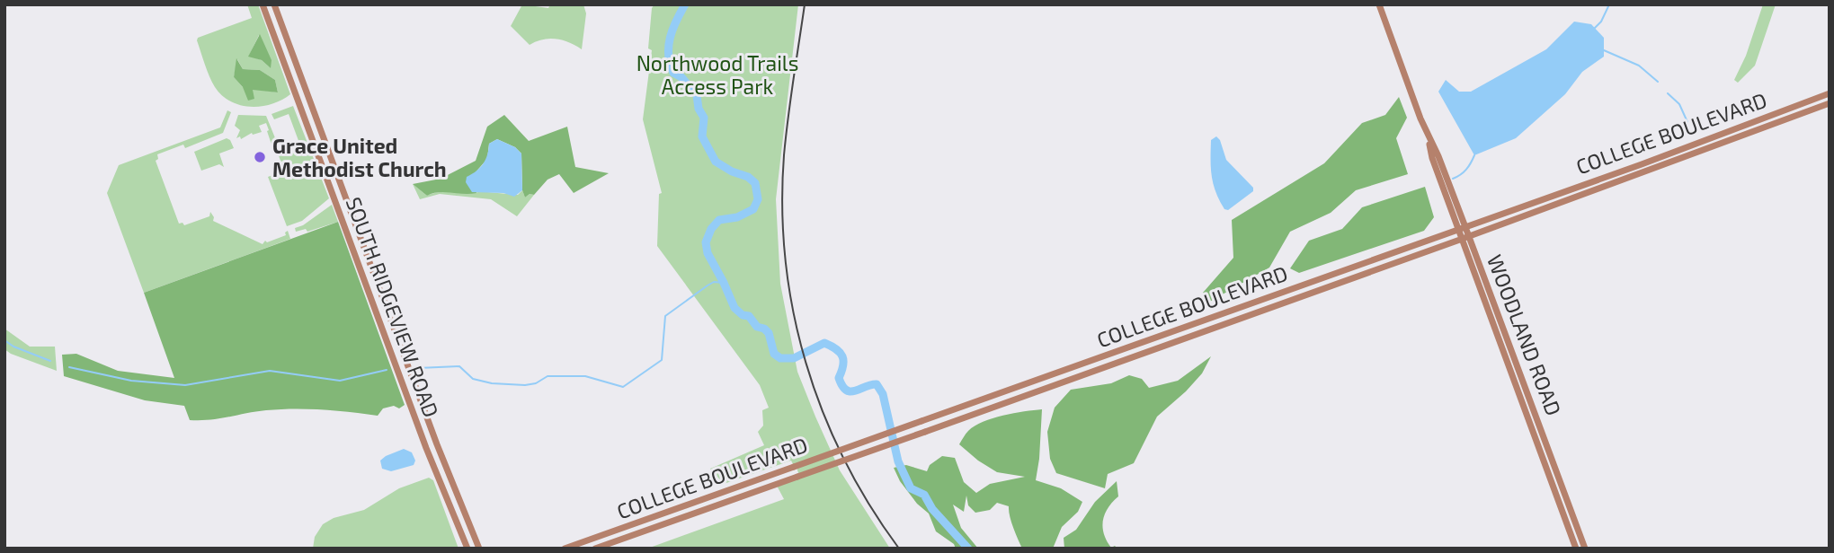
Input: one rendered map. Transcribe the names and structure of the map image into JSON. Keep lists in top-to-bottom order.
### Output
{
  "streets": {
    "main road": ["COLLEGE BOULEVARD", "SOUTH RIDGEVIEW ROAD", "WOODLAND ROAD"]
  },
  "crossings": [
    ["COLLEGE BOULEVARD", "WOODLAND ROAD"]
  ],
  "parks": ["Northwood Trails Access Park"],
  "places": ["Grace United Methodist Church"]
}
